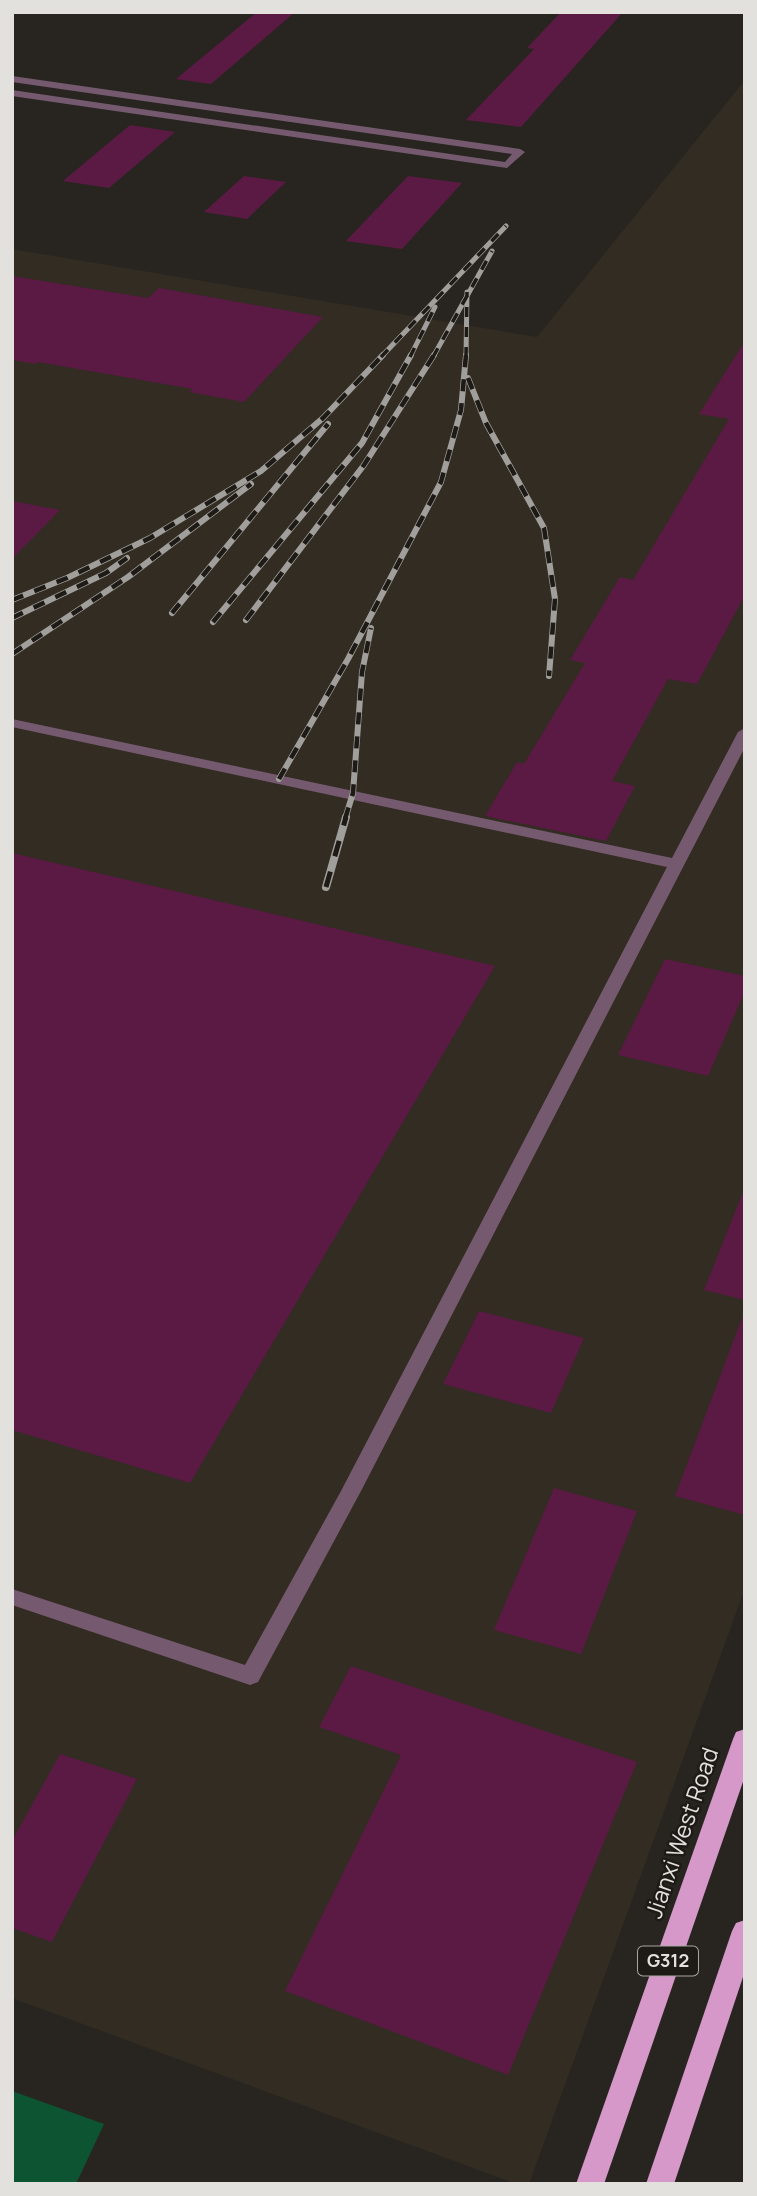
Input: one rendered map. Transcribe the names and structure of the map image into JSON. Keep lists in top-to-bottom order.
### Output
{
  "streets": {
    "highway": ["Jianxi West Road", "G312"]
  }
}
